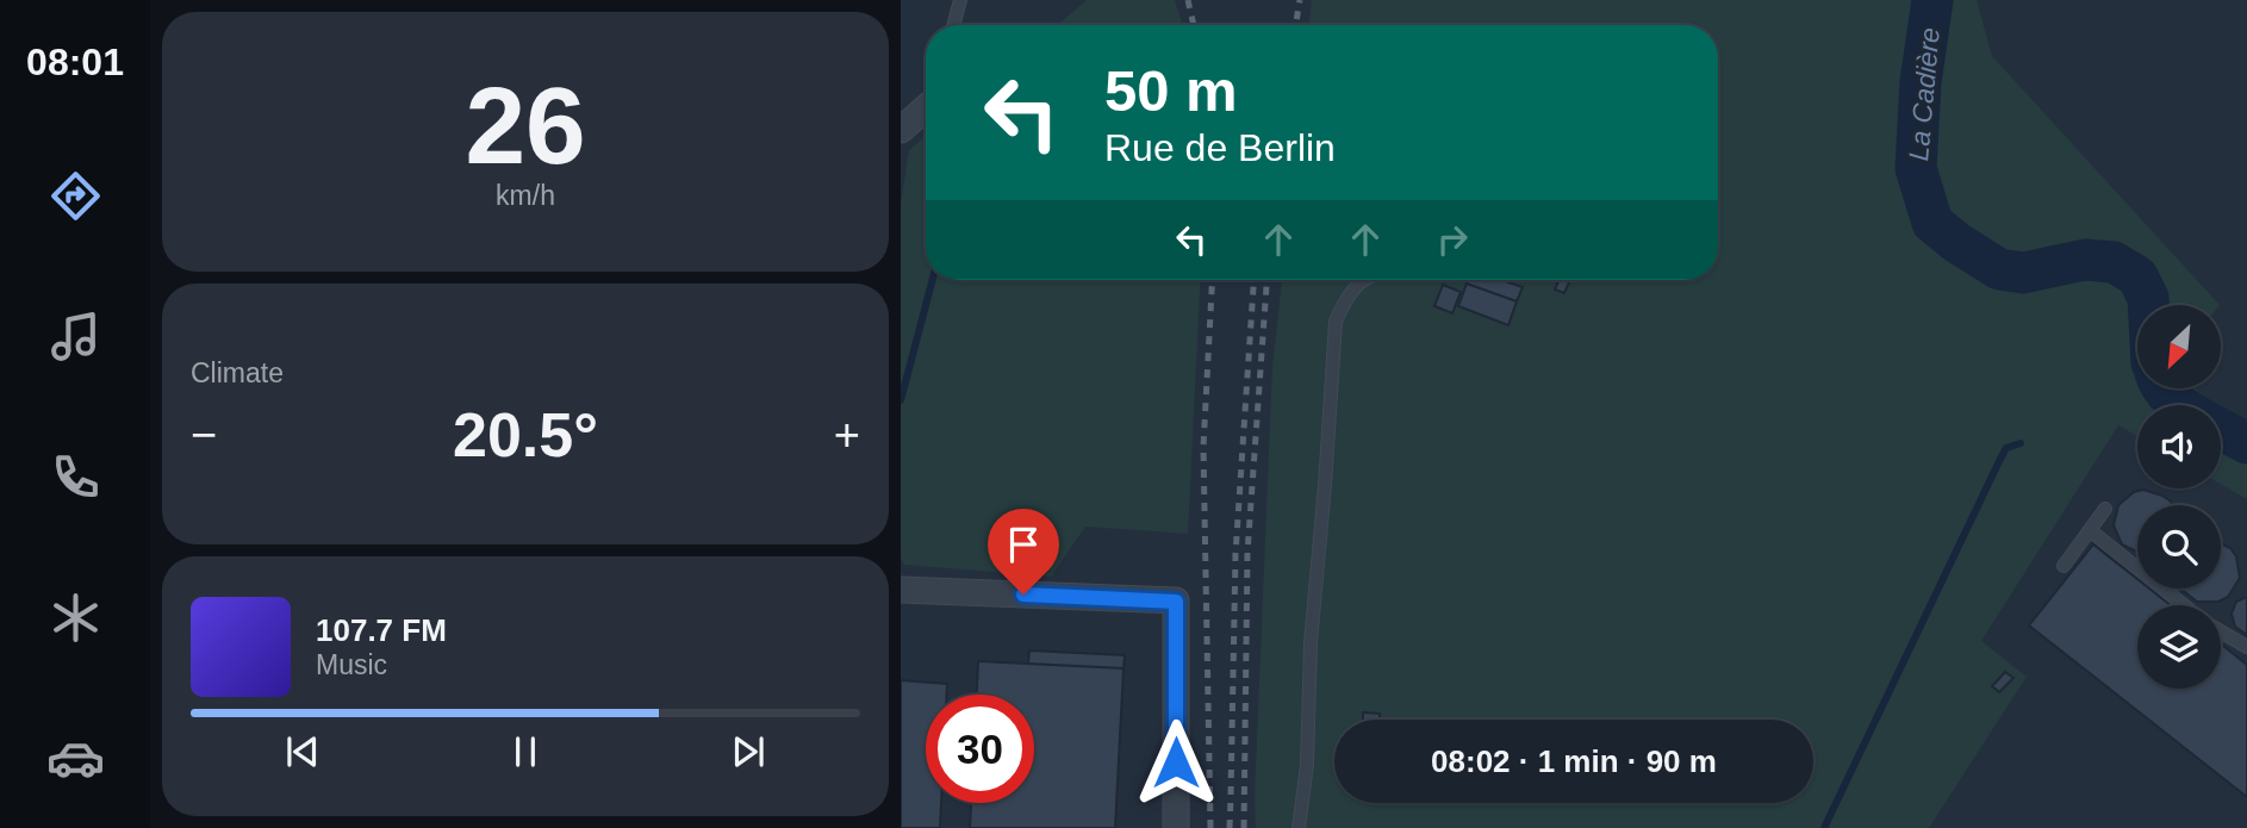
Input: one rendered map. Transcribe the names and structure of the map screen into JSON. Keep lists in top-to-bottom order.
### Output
{
  "water": ["La Cadière"],
  "north": "bottom left",
  "page": {
    "tabs": "08:01",
    "tile": [
      ["26", "km/h"],
      "Climate"
    ],
    "turn": ["50 m", "Rue de Berlin"],
    "heat": ["−", "20.5°", "+"],
    "song": ["107.7 FM", "Music"],
    "limit": "30",
    "trip": "08:02 · 1 min · 90 m"
  }
}
